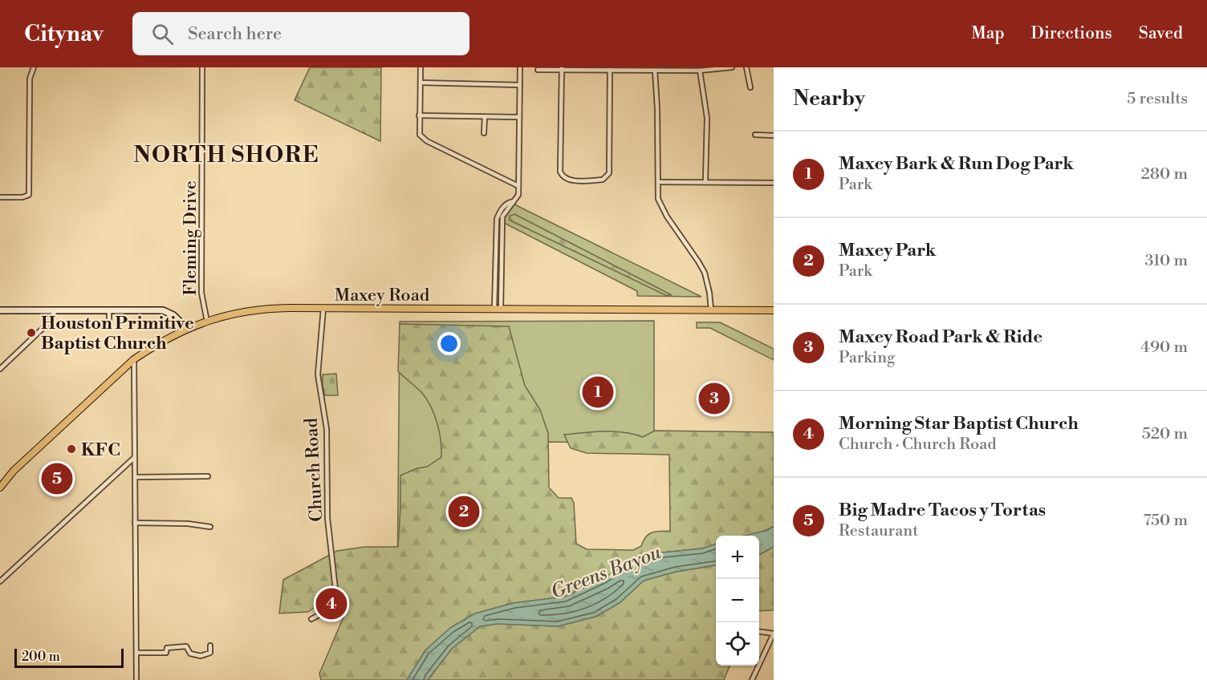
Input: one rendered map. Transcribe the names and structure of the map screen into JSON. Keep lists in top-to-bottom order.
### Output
{
  "streets": {
    "main road": ["Maxey Road"],
    "street": ["Fleming Drive", "Church Road"]
  },
  "crossings": [
    ["Fleming Drive", "Maxey Road"],
    ["Maxey Road", "Church Road"]
  ],
  "districts": ["NORTH SHORE"],
  "water": ["Greens Bayou"],
  "places": ["Houston Primitive Baptist Church", "KFC"],
  "scale_bar": "200 m",
  "page": {
    "header": "Citynav",
    "search": "Search here",
    "nav": ["Map", "Directions", "Saved"],
    "heading": ["Nearby", "5 results"],
    "list": [
      {
        "mark": "1",
        "name": "Maxey Bark & Run Dog Park",
        "note": "Park",
        "value": "280 m"
      },
      {
        "mark": "2",
        "name": "Maxey Park",
        "note": "Park",
        "value": "310 m"
      },
      {
        "mark": "3",
        "name": "Maxey Road Park & Ride",
        "note": "Parking",
        "value": "490 m"
      },
      {
        "mark": "4",
        "name": "Morning Star Baptist Church",
        "note": "Church · Church Road",
        "value": "520 m"
      },
      {
        "mark": "5",
        "name": "Big Madre Tacos y Tortas",
        "note": "Restaurant",
        "value": "750 m"
      }
    ],
    "pins": [
      "1",
      "3",
      "5",
      "2",
      "4"
    ],
    "map_buttons": ["+", "−"],
    "scale": "200 m"
  }
}
